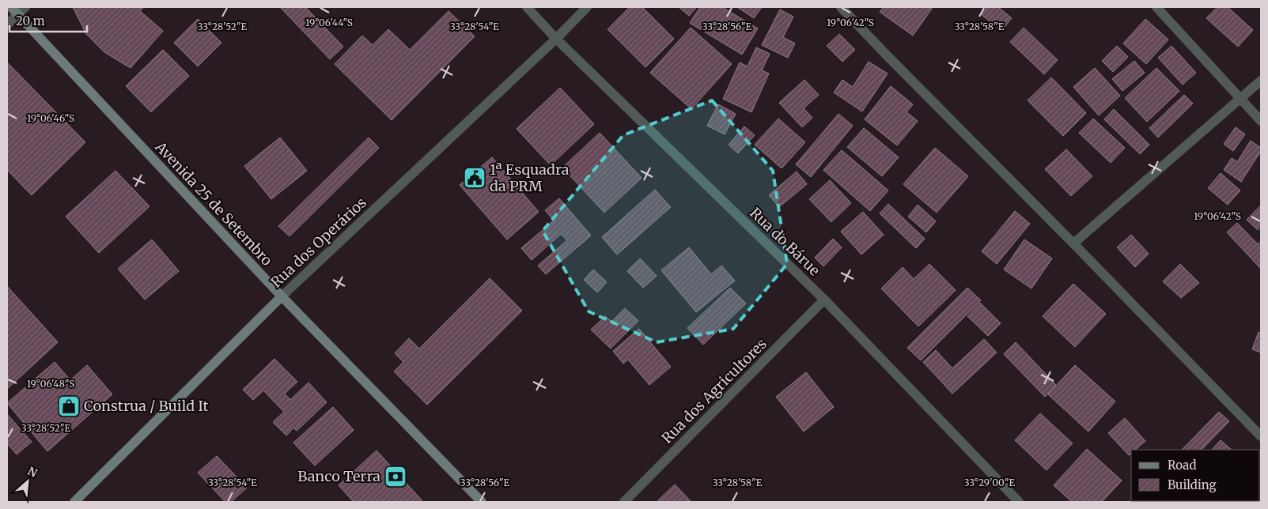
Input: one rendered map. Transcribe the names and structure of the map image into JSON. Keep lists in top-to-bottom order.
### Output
{
  "streets": {
    "street": [
      "Avenida 25 de Setembro",
      "Rua do Bárue",
      "Rua dos Operários",
      "Rua dos Agricultores"
    ]
  },
  "crossings": [
    ["Avenida 25 de Setembro", "Rua dos Operários"],
    ["Rua do Bárue", "Rua dos Operários"],
    ["Rua do Bárue", "Rua dos Agricultores"]
  ],
  "places": {
    "public building": ["1ª Esquadra da PRM"],
    "shop": ["Construa / Build It"],
    "bank": ["Banco Terra"]
  },
  "legend": ["Road", "Building"],
  "scale_bar": "20 m",
  "north": "top right",
  "coordinates": [
    "19°06'44\"S",
    "19°06'42\"S",
    "33°28'52\"E",
    "33°28'54\"E",
    "33°28'56\"E",
    "33°28'58\"E",
    "19°06'46\"S",
    "19°06'48\"S",
    "33°29'00\"E"
  ]
}
